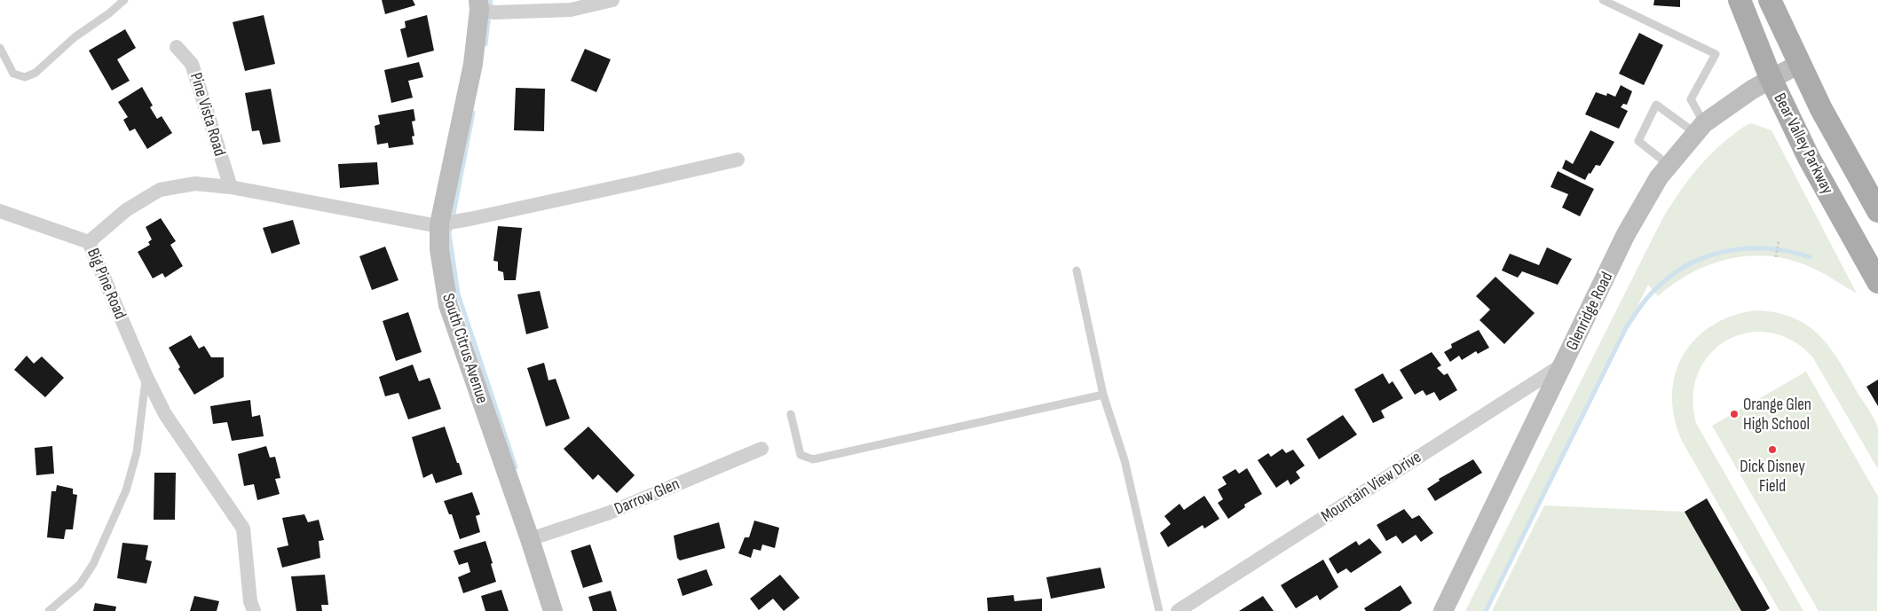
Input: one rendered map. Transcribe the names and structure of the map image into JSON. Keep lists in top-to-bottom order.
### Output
{
  "streets": {
    "main road": ["Bear Valley Parkway"],
    "street": [
      "Pine Vista Road",
      "Big Pine Road",
      "Glenridge Road",
      "South Citrus Avenue",
      "Mountain View Drive",
      "Darrow Glen"
    ]
  },
  "crossings": [
    ["Pine Vista Road", "Big Pine Road"],
    ["Bear Valley Parkway", "Glenridge Road"],
    ["Big Pine Road", "South Citrus Avenue"],
    ["Glenridge Road", "Mountain View Drive"],
    ["South Citrus Avenue", "Darrow Glen"]
  ],
  "places": ["Orange Glen High School", "Dick Disney Field"]
}
